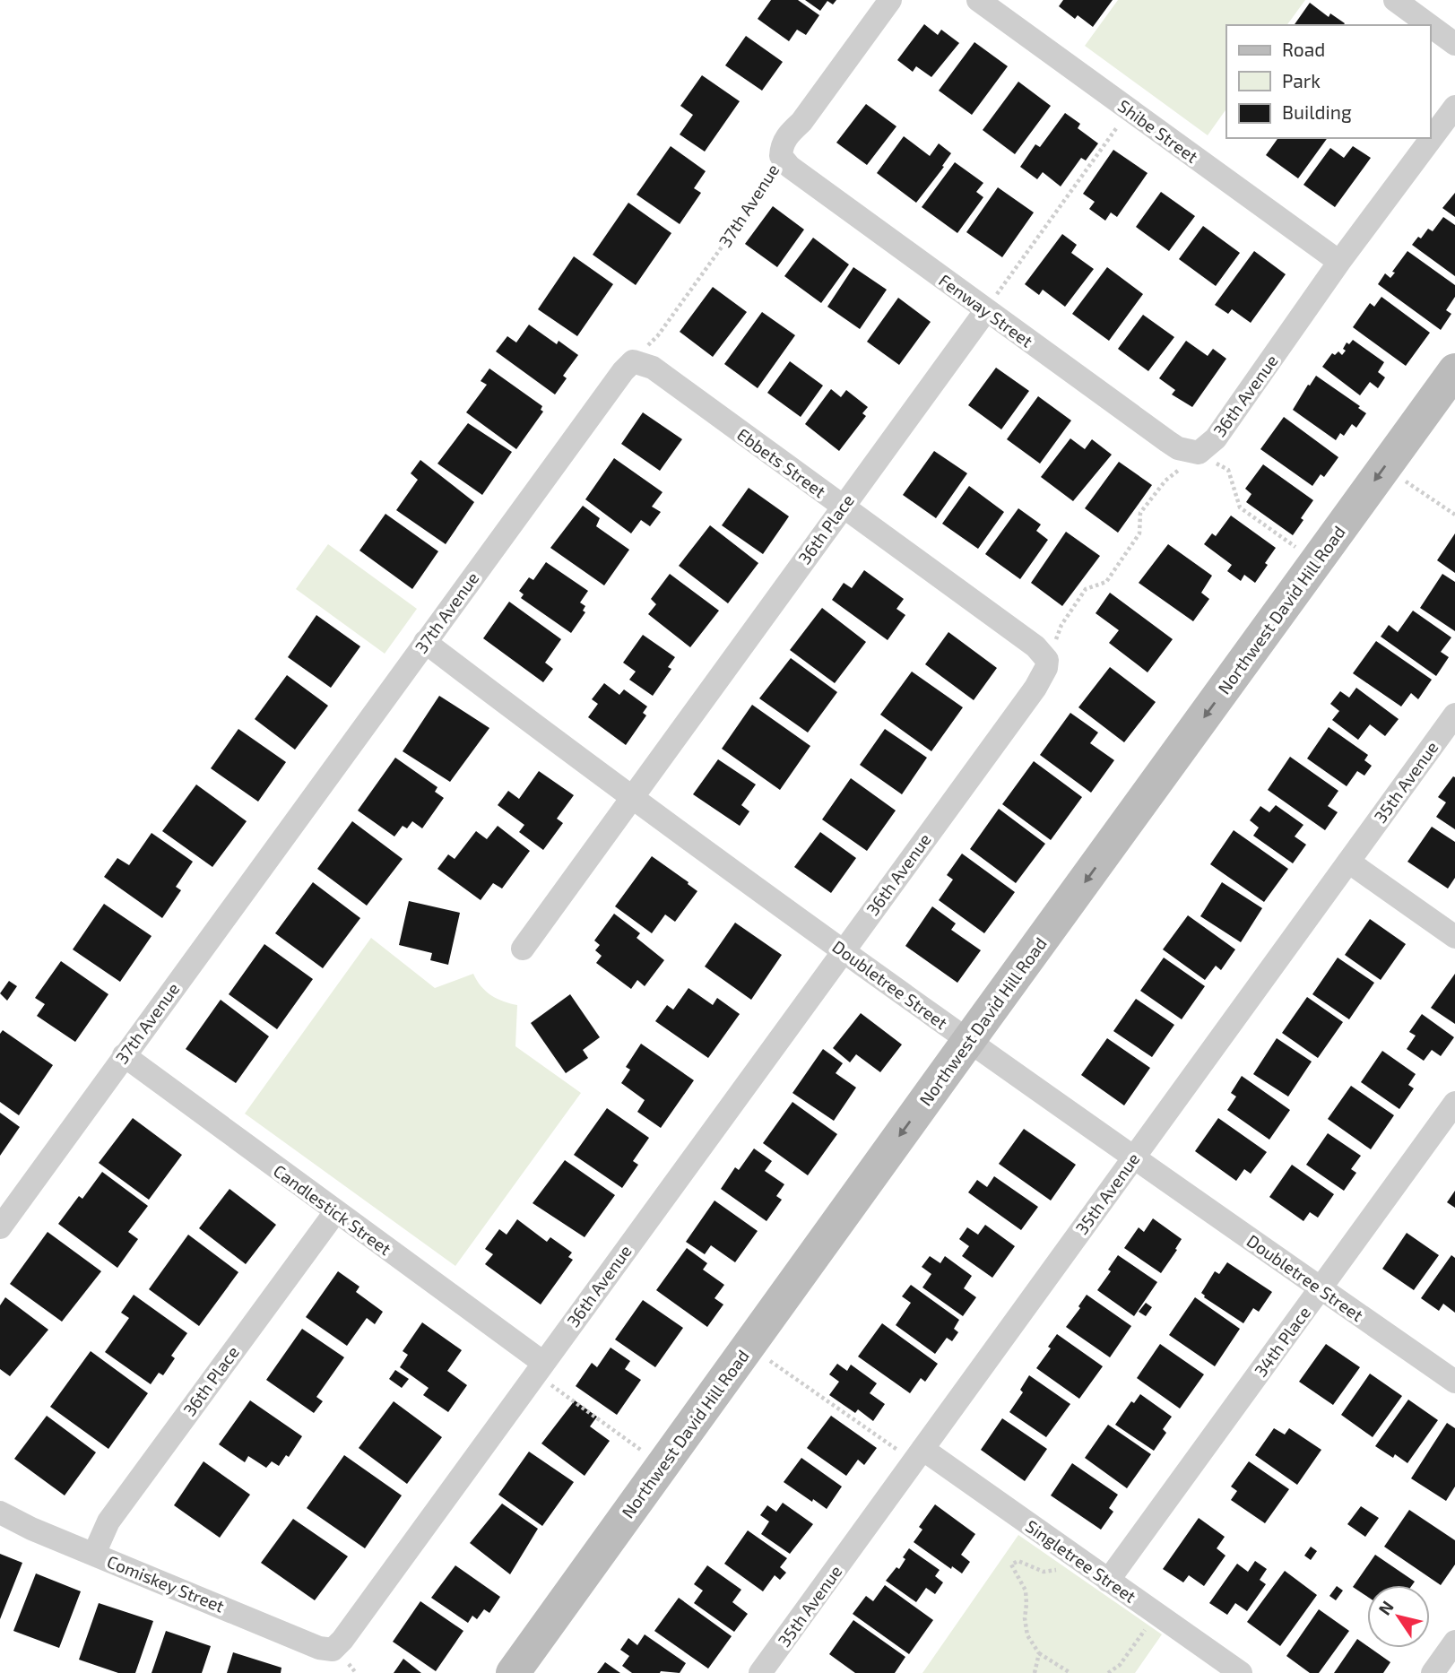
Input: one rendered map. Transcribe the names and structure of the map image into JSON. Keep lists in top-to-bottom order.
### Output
{
  "streets": {
    "street": [
      "Shibe Street",
      "37th Avenue",
      "Fenway Street",
      "36th Avenue",
      "Ebbets Street",
      "36th Place",
      "Northwest David Hill Road",
      "35th Avenue",
      "Doubletree Street",
      "Candlestick Street",
      "34th Place",
      "Singletree Street",
      "Comiskey Street"
    ]
  },
  "crossings": [
    ["Shibe Street", "36th Avenue"],
    ["37th Avenue", "Fenway Street"],
    ["37th Avenue", "Ebbets Street"],
    ["37th Avenue", "Doubletree Street"],
    ["37th Avenue", "Candlestick Street"],
    ["Fenway Street", "36th Avenue"],
    ["Fenway Street", "36th Place"],
    ["36th Avenue", "Ebbets Street"],
    ["36th Avenue", "Doubletree Street"],
    ["36th Avenue", "Candlestick Street"],
    ["36th Avenue", "Comiskey Street"],
    ["Ebbets Street", "36th Place"],
    ["36th Place", "Doubletree Street"],
    ["36th Place", "Candlestick Street"],
    ["36th Place", "Comiskey Street"],
    ["Northwest David Hill Road", "Doubletree Street"],
    ["35th Avenue", "Doubletree Street"],
    ["35th Avenue", "Singletree Street"],
    ["Doubletree Street", "34th Place"],
    ["34th Place", "Singletree Street"]
  ],
  "legend": ["Road", "Park", "Building"],
  "north": "top left"
}
